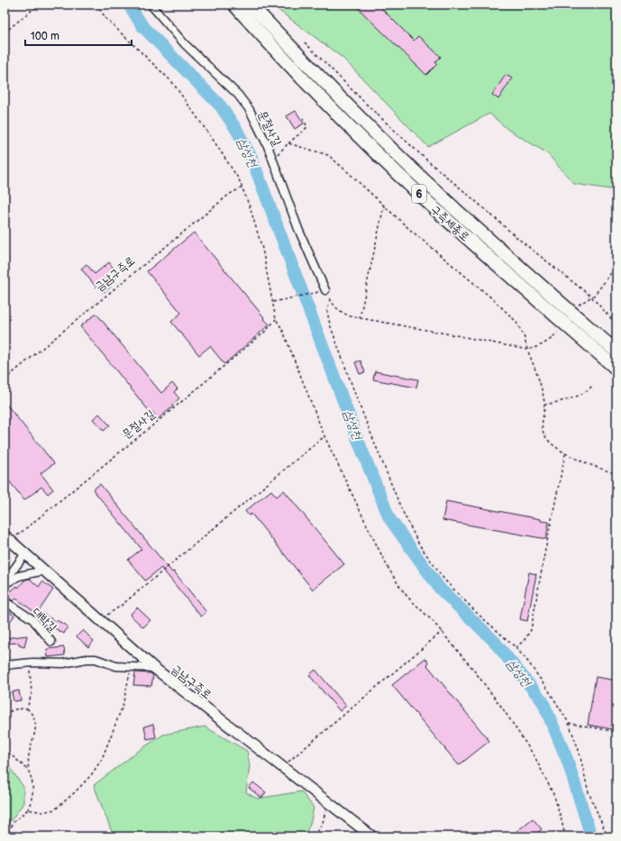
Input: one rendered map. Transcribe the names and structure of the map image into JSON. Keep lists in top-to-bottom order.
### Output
{
  "streets": {
    "highway": ["6", "구즉세종로"],
    "main road": ["금남구즉로"],
    "street": ["문절사길", "대박길"]
  },
  "crossings": [
    ["문절사길", "금남구즉로"]
  ],
  "water": ["삼성천"],
  "scale_bar": "100 m"
}
